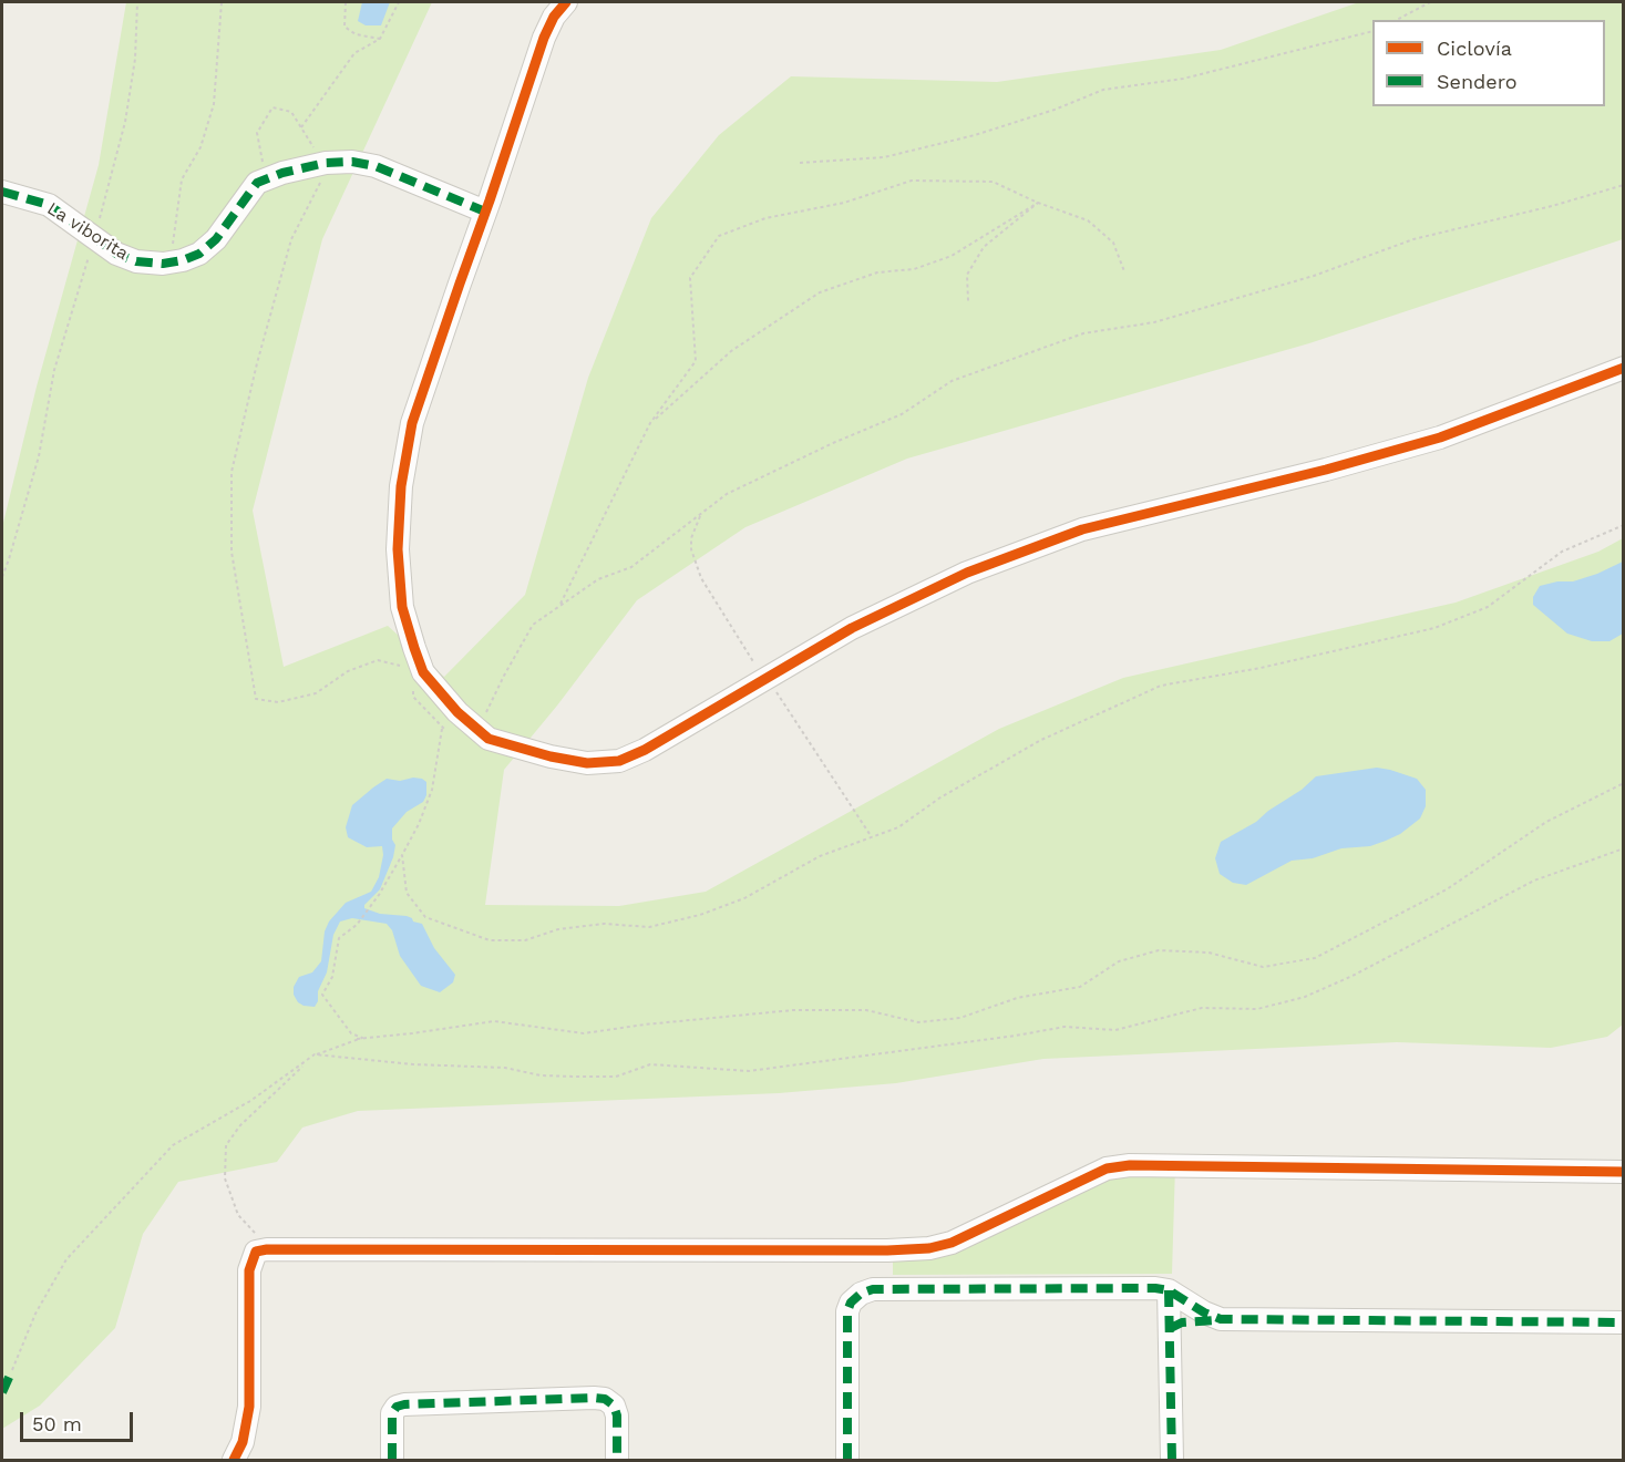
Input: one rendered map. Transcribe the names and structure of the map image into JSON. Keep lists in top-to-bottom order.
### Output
{
  "streets": {
    "street": ["La viborita"]
  },
  "legend": ["Ciclovía", "Sendero"],
  "scale_bar": "50 m"
}
